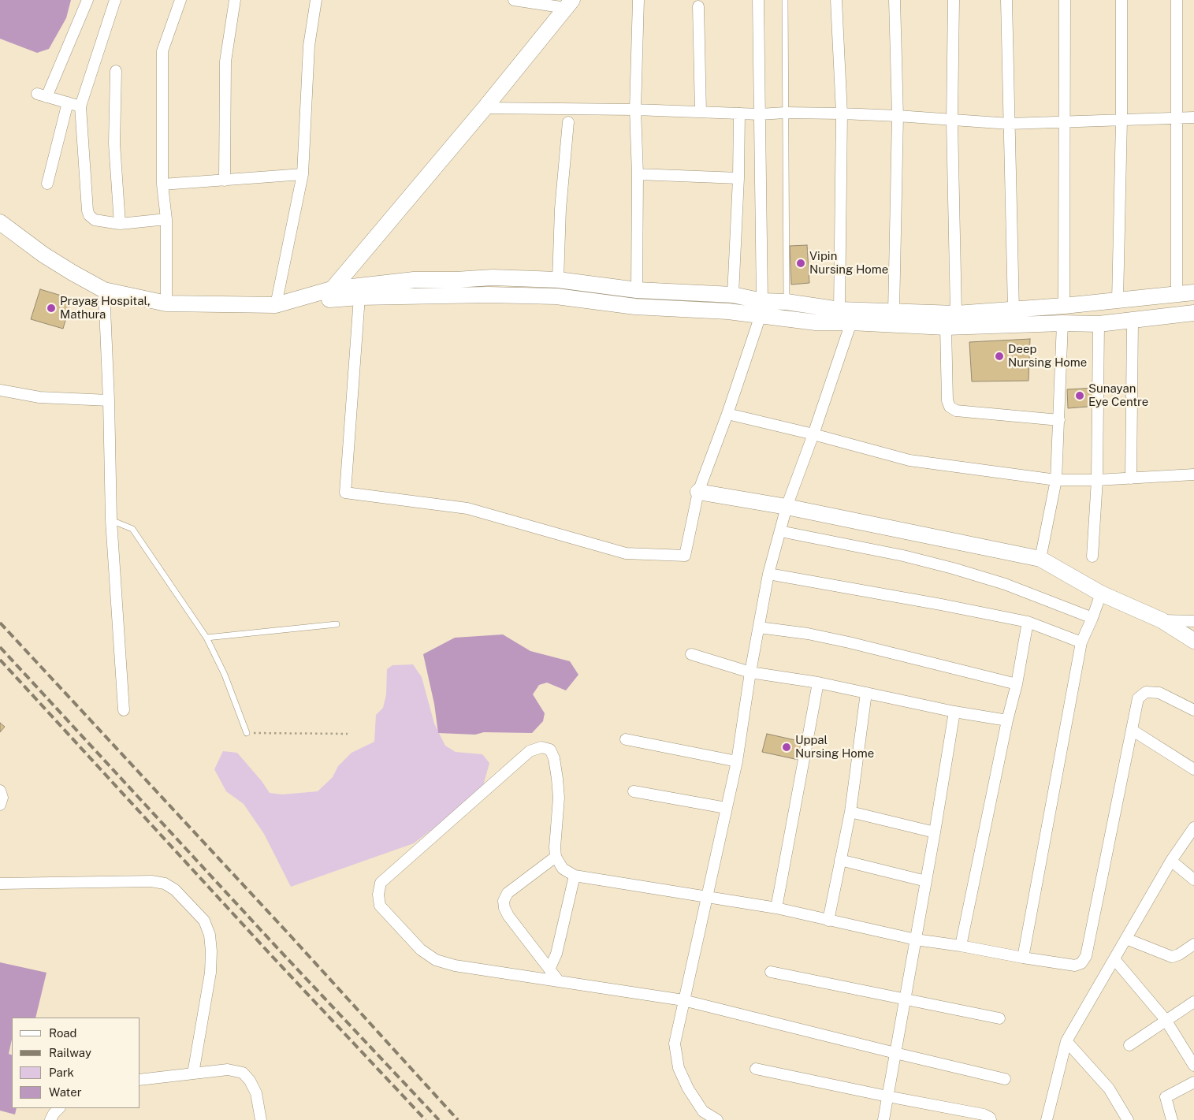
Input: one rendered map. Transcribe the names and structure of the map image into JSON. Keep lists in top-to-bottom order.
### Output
{
  "places": [
    "Vipin Nursing Home",
    "Prayag Hospital, Mathura",
    "Deep Nursing Home",
    "Sunayan Eye Centre",
    "Uppal Nursing Home"
  ],
  "legend": [
    "Road",
    "Railway",
    "Park",
    "Water"
  ]
}
